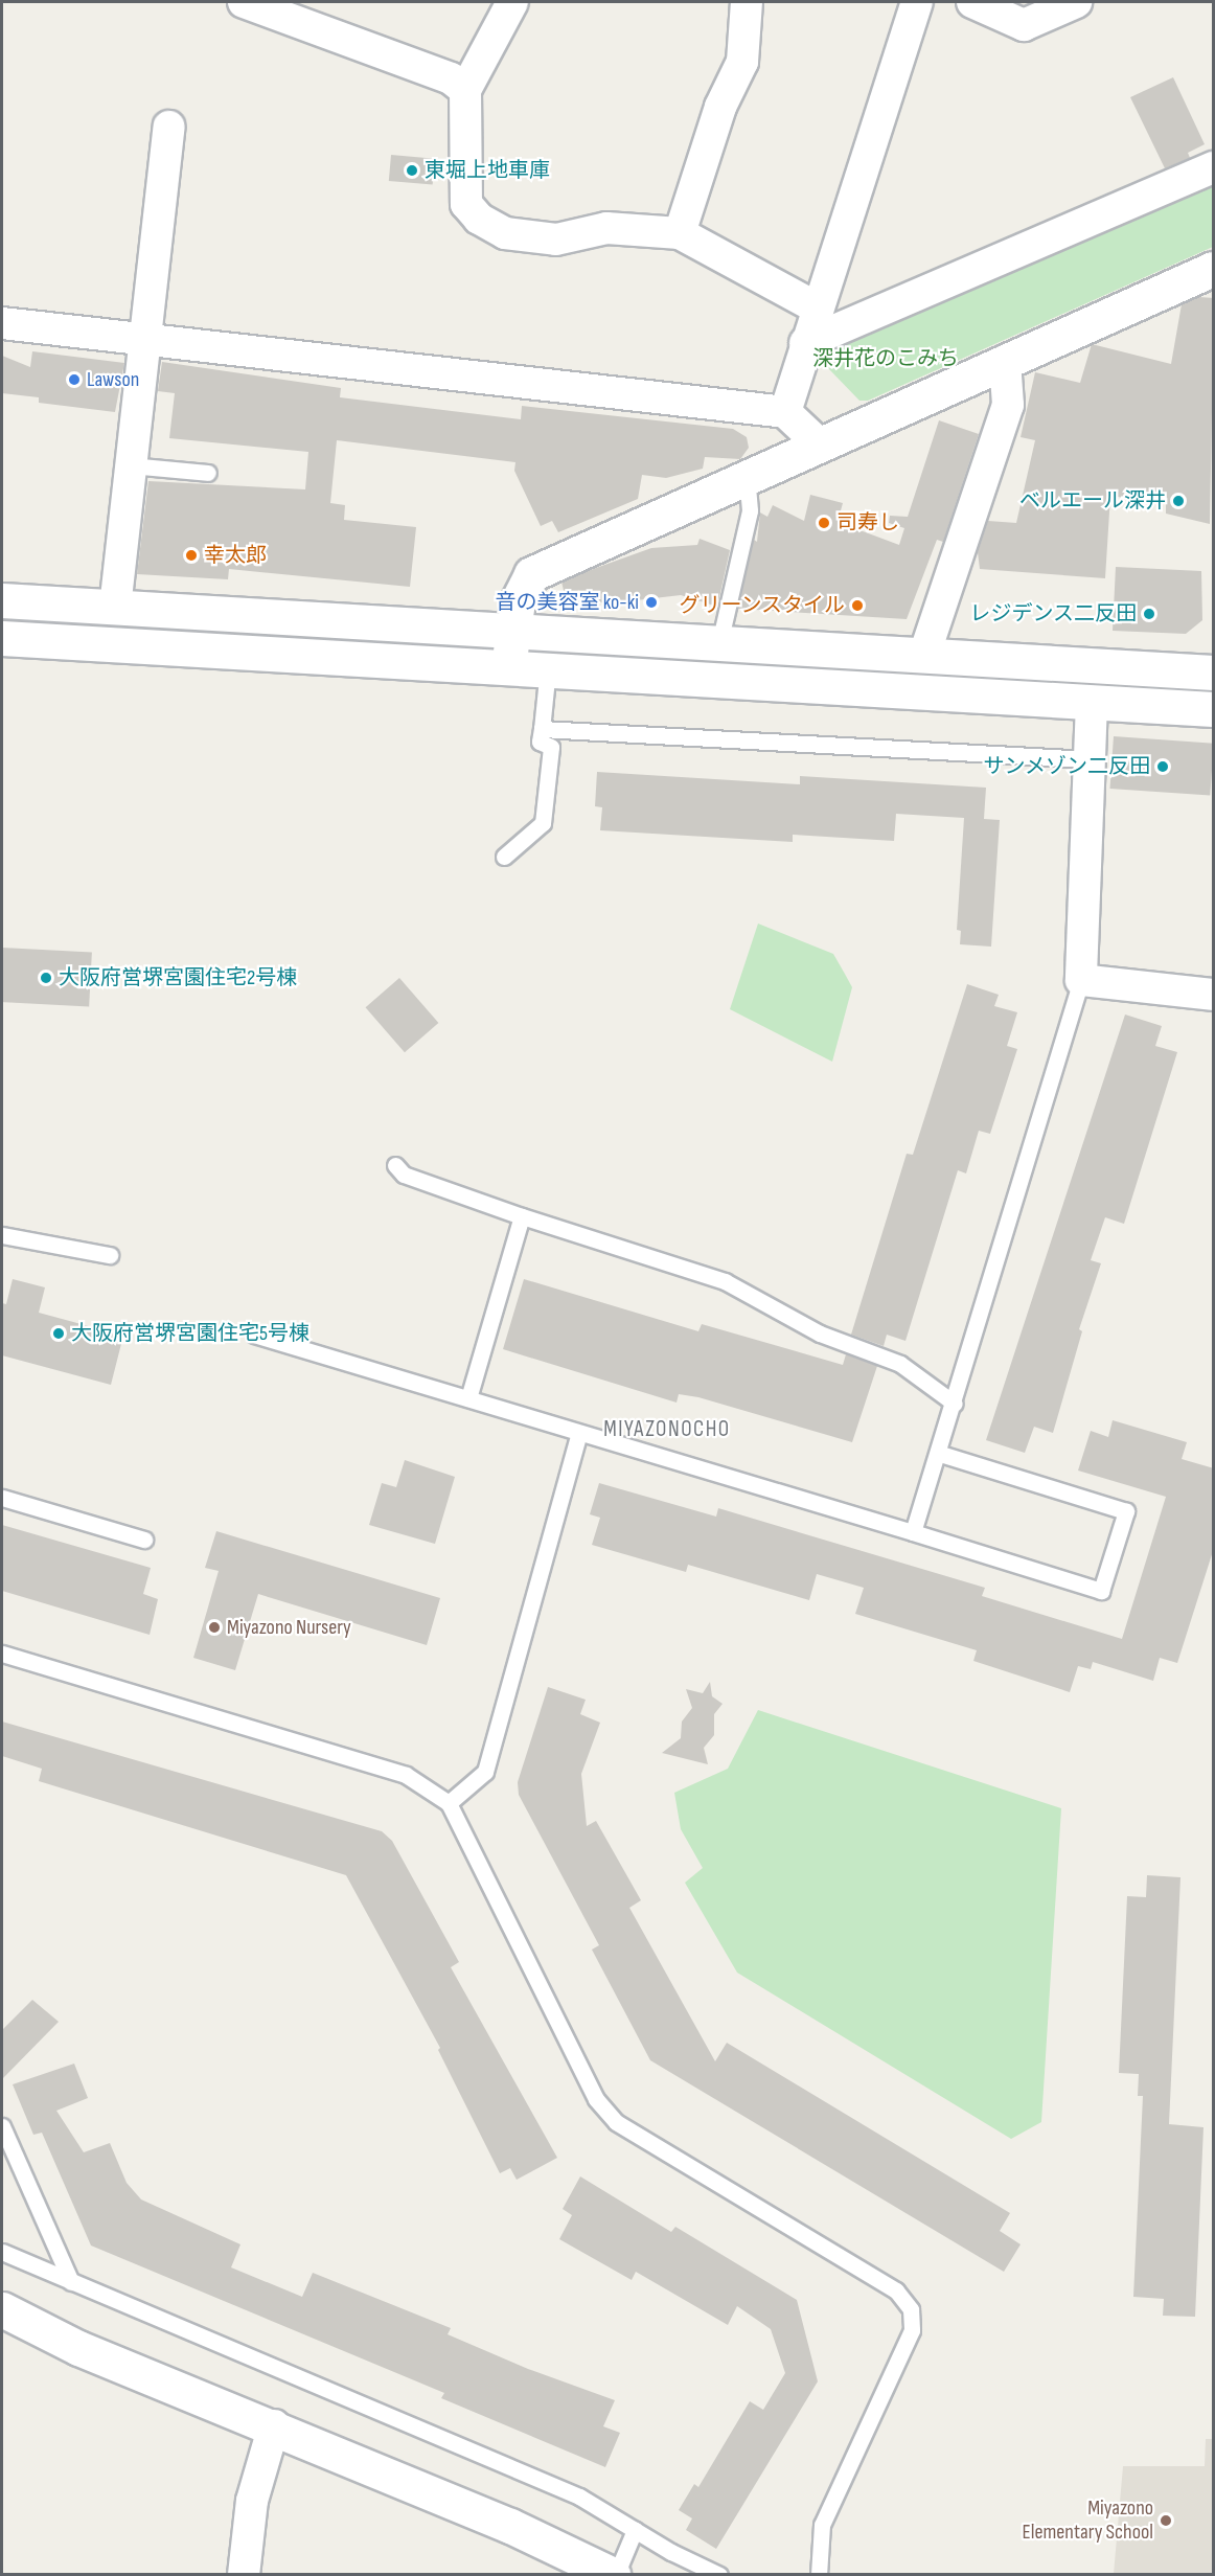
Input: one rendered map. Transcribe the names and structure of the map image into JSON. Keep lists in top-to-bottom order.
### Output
{
  "districts": ["MIYAZONOCHO"],
  "parks": ["深井花のこみち"],
  "places": [
    "東堀上地車庫",
    "Lawson",
    "ベルエール深井",
    "司寿し",
    "幸太郎",
    "音の美容室 ko-ki",
    "グリーンスタイル",
    "レジデンス二反田",
    "サンメゾン二反田",
    "大阪府営堺宮園住宅2号棟",
    "大阪府営堺宮園住宅5号棟",
    "Miyazono Nursery",
    "Miyazono Elementary School"
  ]
}
